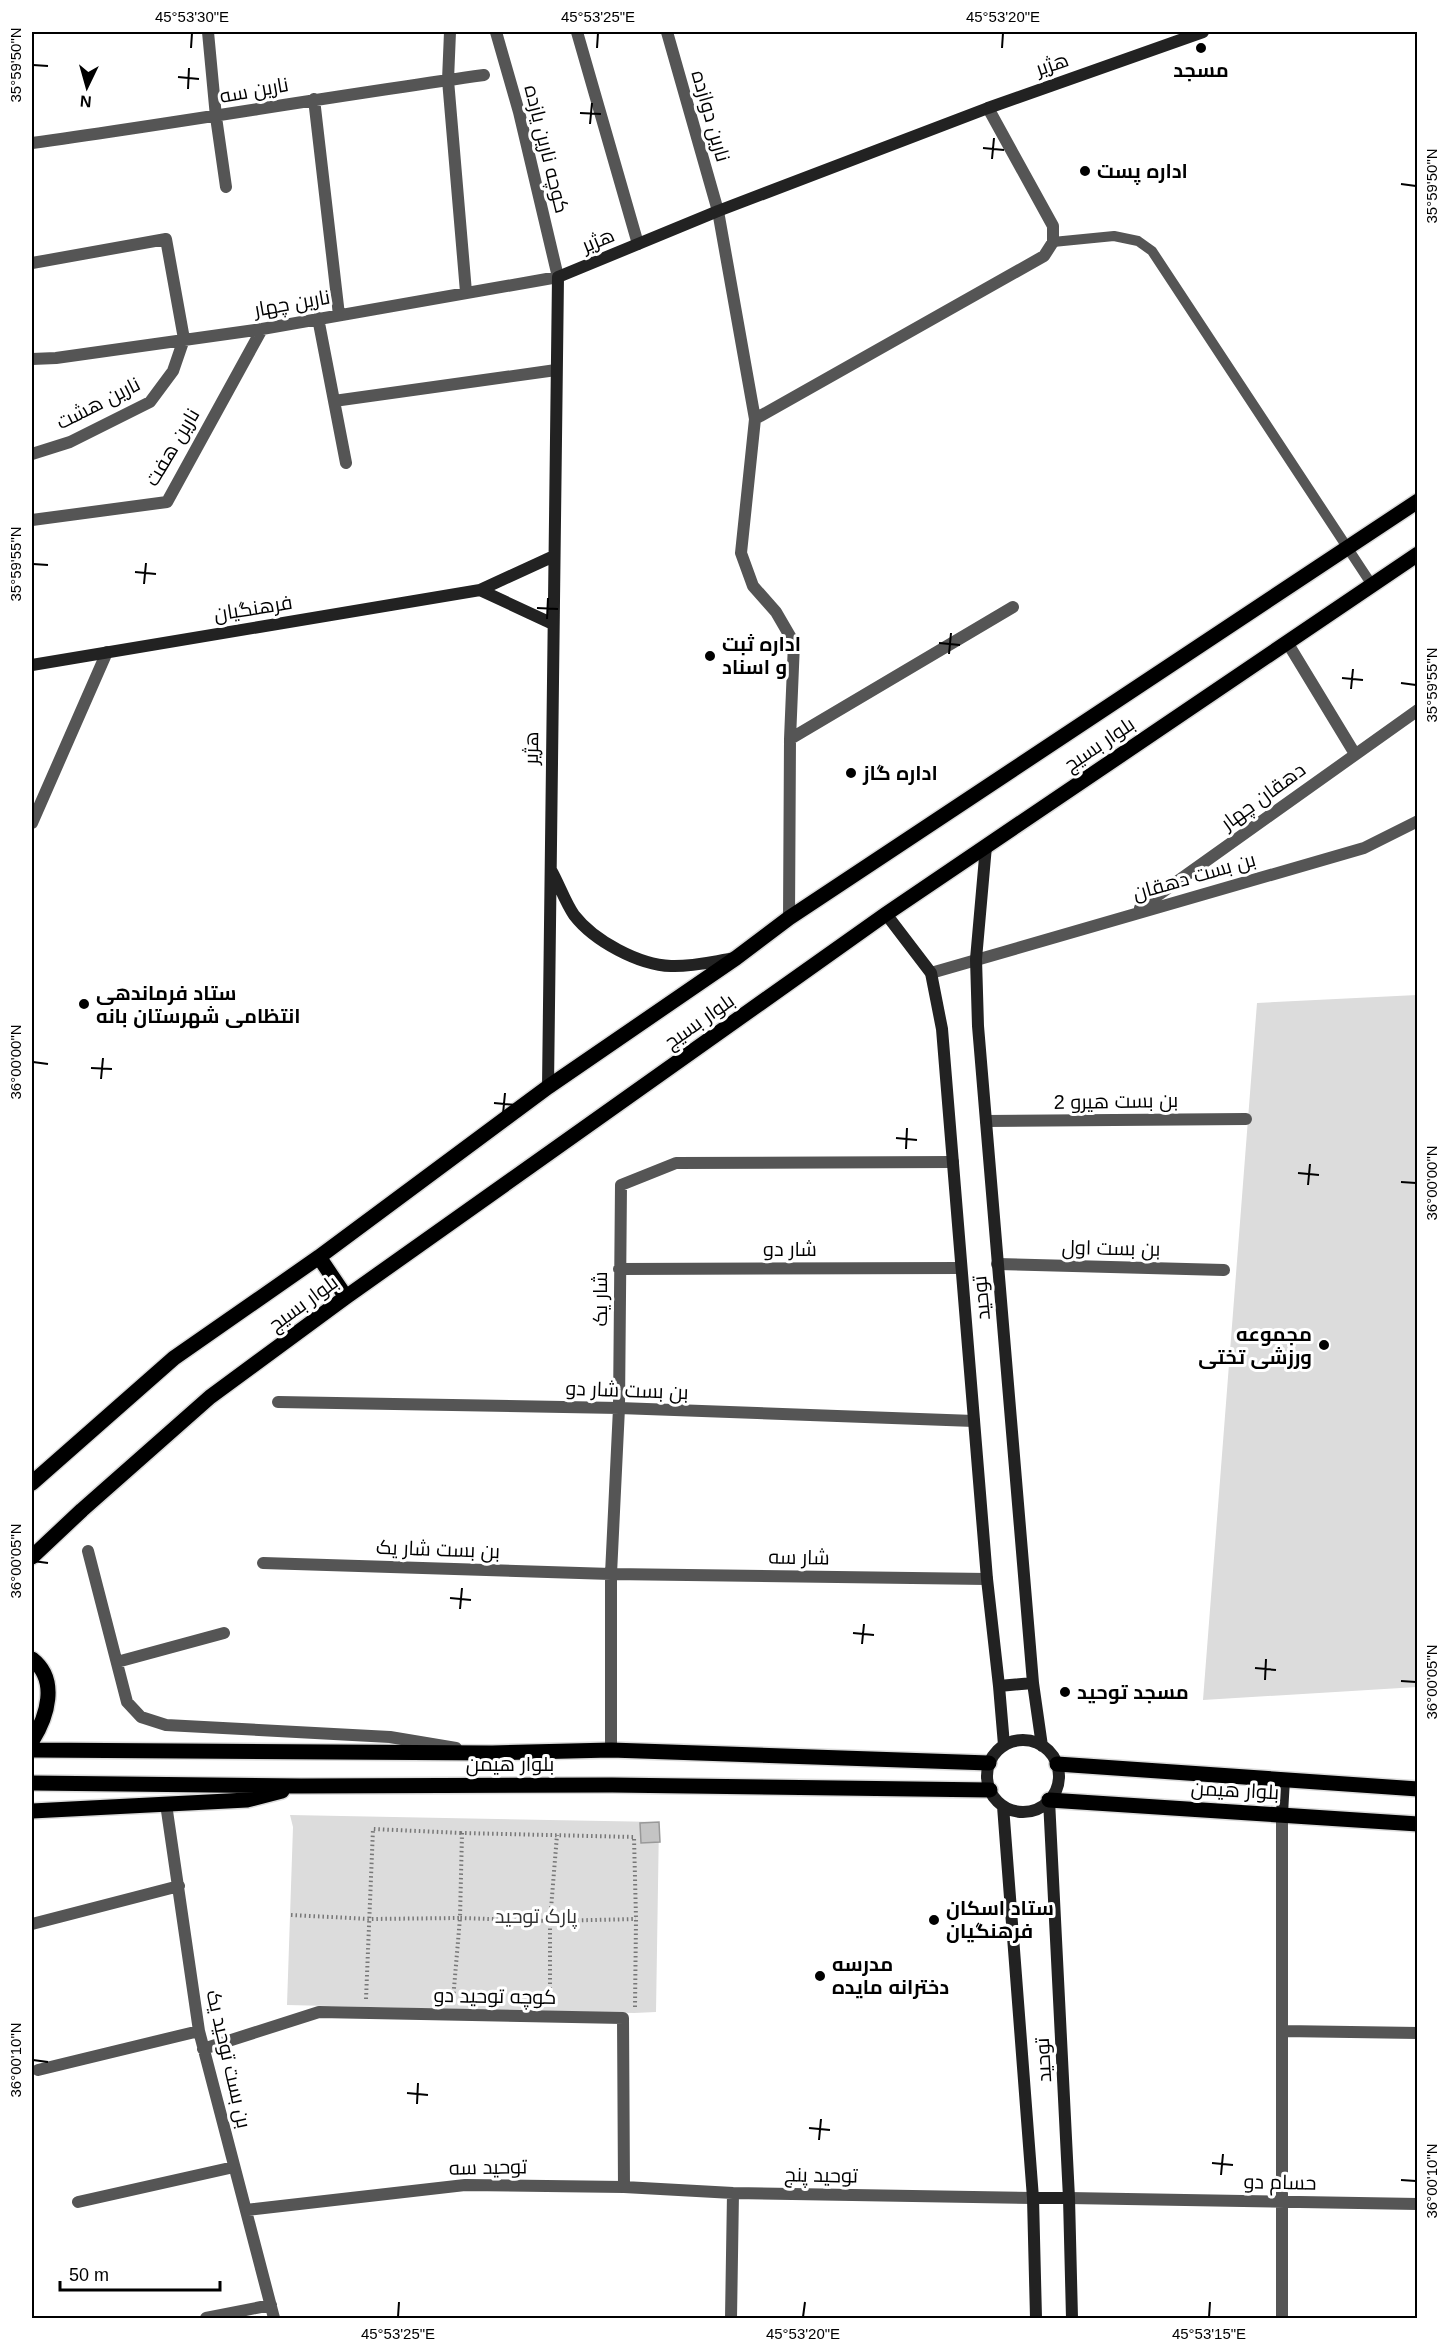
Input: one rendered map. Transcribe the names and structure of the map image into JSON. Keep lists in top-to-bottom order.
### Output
{
  "streets": {
    "main road": ["بلوار بسیج", "بلوار هیمن"],
    "street": [
      "هژیر",
      "نارین سه",
      "نارین دوازده",
      "کوچه نارین یازده",
      "نارین چهار",
      "نارین هشت",
      "نارین هفت",
      "فرهنگیان",
      "دهقان چهار",
      "بن بست دهقان",
      "بن بست هیرو 2",
      "بن بست اول",
      "شار دو",
      "توحید",
      "شار یک",
      "بن بست شار دو",
      "بن بست شار یک",
      "شار سه",
      "کوچه توحید دو",
      "بن بست توحید یک",
      "توحید سه",
      "توحید پنج",
      "حسام دو"
    ]
  },
  "crossings": [
    ["هژیر", "نارین دوازده"],
    ["هژیر", "کوچه نارین یازده"],
    ["هژیر", "نارین چهار"],
    ["هژیر", "فرهنگیان"],
    ["هژیر", "بلوار بسیج"],
    ["نارین دوازده", "بلوار بسیج"],
    ["کوچه نارین یازده", "نارین چهار"],
    ["نارین چهار", "نارین هشت"],
    ["نارین چهار", "نارین هفت"],
    ["بلوار بسیج", "توحید"],
    ["دهقان چهار", "بن بست دهقان"],
    ["بن بست دهقان", "توحید"],
    ["بن بست هیرو 2", "توحید"],
    ["بن بست اول", "توحید"],
    ["شار دو", "توحید"],
    ["شار دو", "شار یک"],
    ["توحید", "شار یک"],
    ["توحید", "بن بست شار دو"],
    ["توحید", "شار سه"],
    ["توحید", "بلوار هیمن"],
    ["توحید", "توحید پنج"],
    ["توحید", "حسام دو"],
    ["شار یک", "بن بست شار دو"],
    ["شار یک", "بن بست شار یک"],
    ["شار یک", "شار سه"],
    ["شار یک", "بلوار هیمن"],
    ["بن بست شار یک", "شار سه"],
    ["کوچه توحید دو", "بن بست توحید یک"],
    ["کوچه توحید دو", "توحید سه"],
    ["بن بست توحید یک", "توحید سه"],
    ["توحید سه", "توحید پنج"]
  ],
  "parks": ["پارک توحید"],
  "places": [
    "مسجد",
    "اداره پست",
    "اداره ثبت و اسناد",
    "اداره گاز",
    "ستاد فرماندهی انتظامی شهرستان بانه",
    "مجموعه ورزشی تختی",
    "مسجد توحید",
    "ستاد اسکان فرهنگیان",
    "مدرسه دخترانه مایده"
  ],
  "scale_bar": "50 m",
  "north": "bottom",
  "coordinates": [
    "45°53'30\"E",
    "45°53'25\"E",
    "45°53'20\"E",
    "35°59'50\"N",
    "35°59'55\"N",
    "36°00'00\"N",
    "36°00'05\"N",
    "36°00'10\"N",
    "45°53'15\"E"
  ]
}
